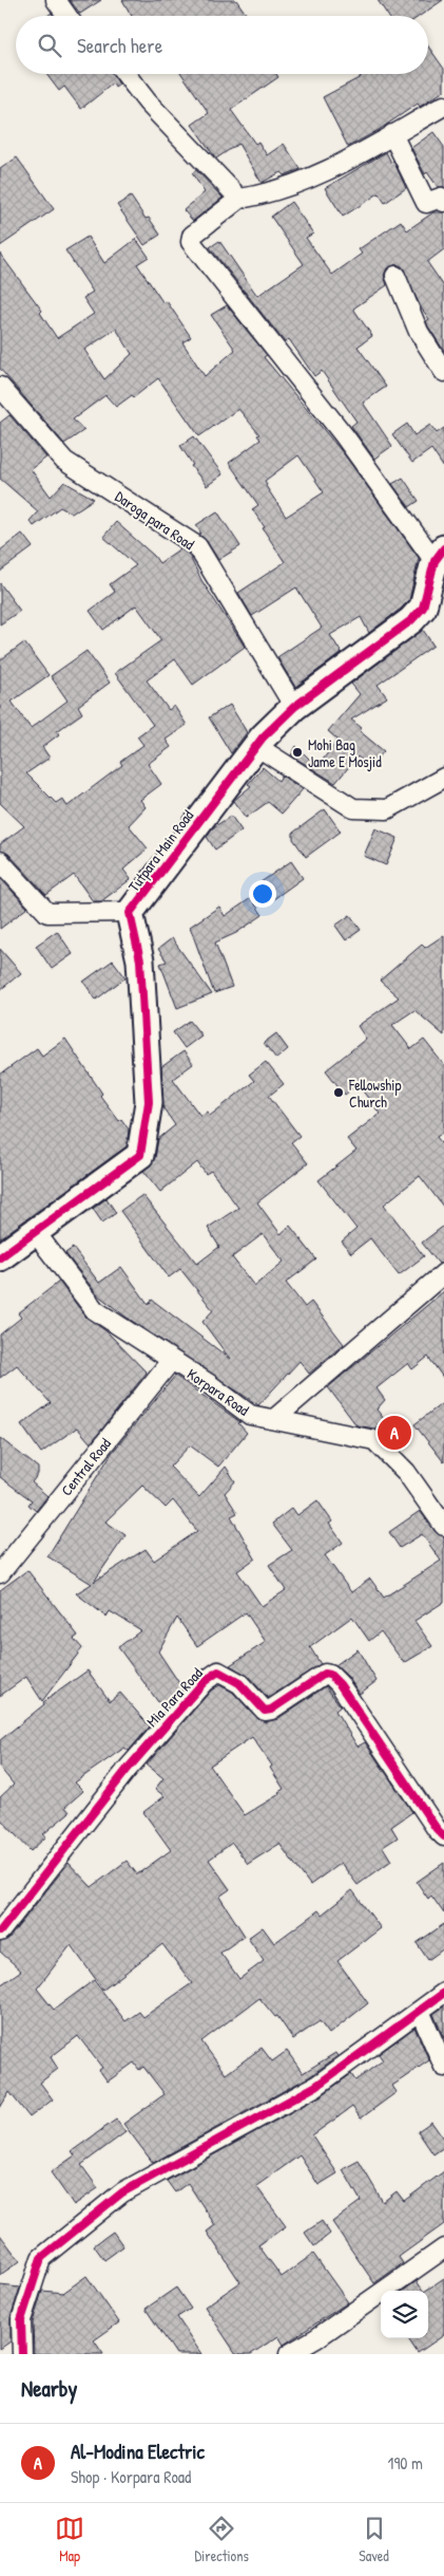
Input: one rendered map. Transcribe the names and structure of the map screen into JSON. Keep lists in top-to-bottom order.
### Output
{
  "streets": {
    "street": [
      "Daroga para Road",
      "Tutpara Main Road",
      "Korpara Road",
      "Central Road",
      "Mia Para Road"
    ]
  },
  "crossings": [
    ["Daroga para Road", "Tutpara Main Road"],
    ["Tutpara Main Road", "Korpara Road"],
    ["Korpara Road", "Central Road"]
  ],
  "places": ["Mohi Bag Jame E Mosjid", "Fellowship Church"],
  "page": {
    "search": "Search here",
    "pins": "A",
    "heading": "Nearby",
    "list": [
      {
        "mark": "A",
        "name": "Al-Modina Electric",
        "note": "Shop · Korpara Road",
        "value": "190 m"
      }
    ],
    "nav": ["Map", "Directions", "Saved"]
  }
}
